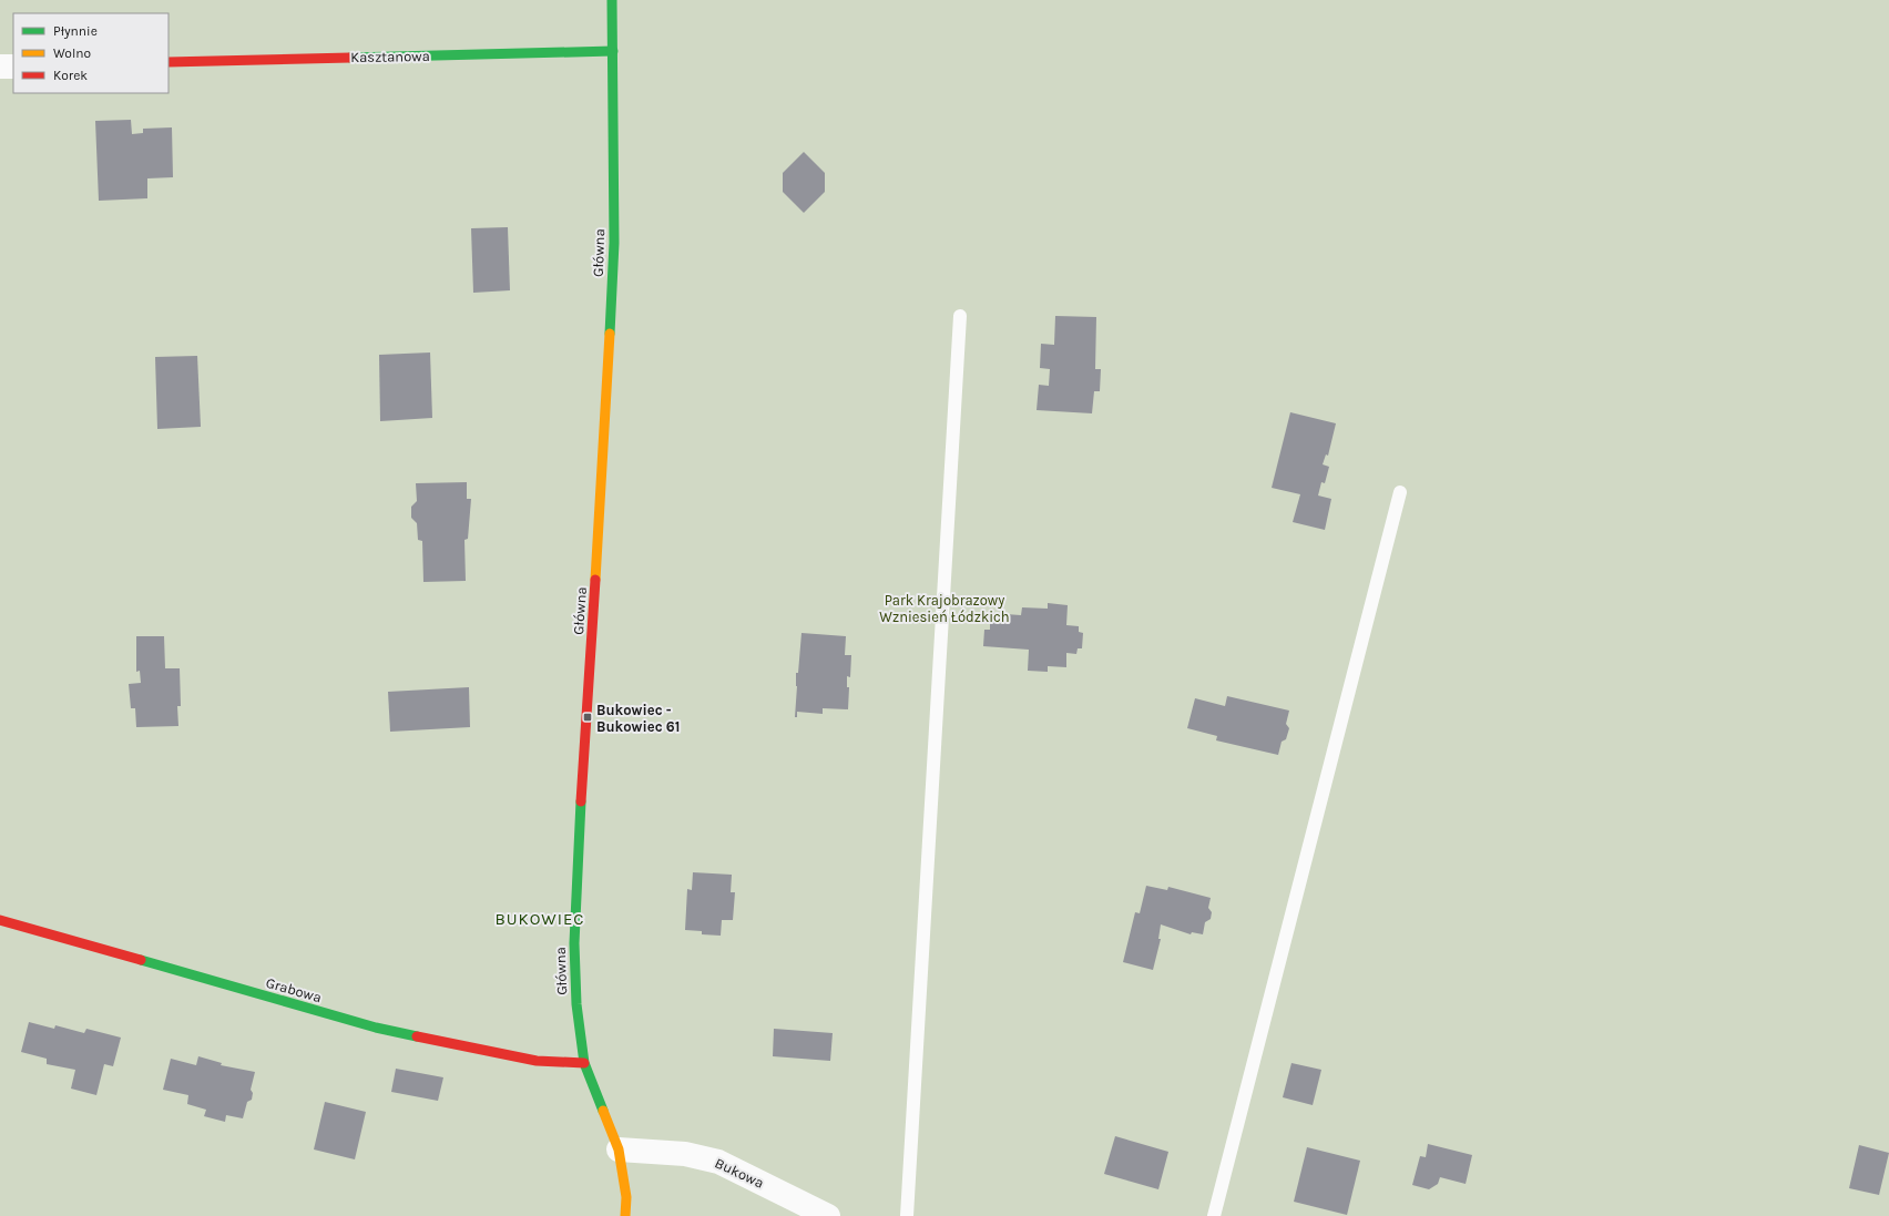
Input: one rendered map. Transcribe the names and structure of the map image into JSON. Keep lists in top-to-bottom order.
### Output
{
  "streets": {
    "street": [
      "Kasztanowa",
      "Główna",
      "Grabowa",
      "Bukowa"
    ]
  },
  "crossings": [
    ["Kasztanowa", "Główna"],
    ["Główna", "Grabowa"],
    ["Główna", "Bukowa"]
  ],
  "districts": ["BUKOWIEC"],
  "parks": ["Park Krajobrazowy Wzniesień Łódzkich"],
  "places": {
    "transit": ["Bukowiec - Bukowiec 61"]
  },
  "legend": ["Płynnie", "Wolno", "Korek"]
}
